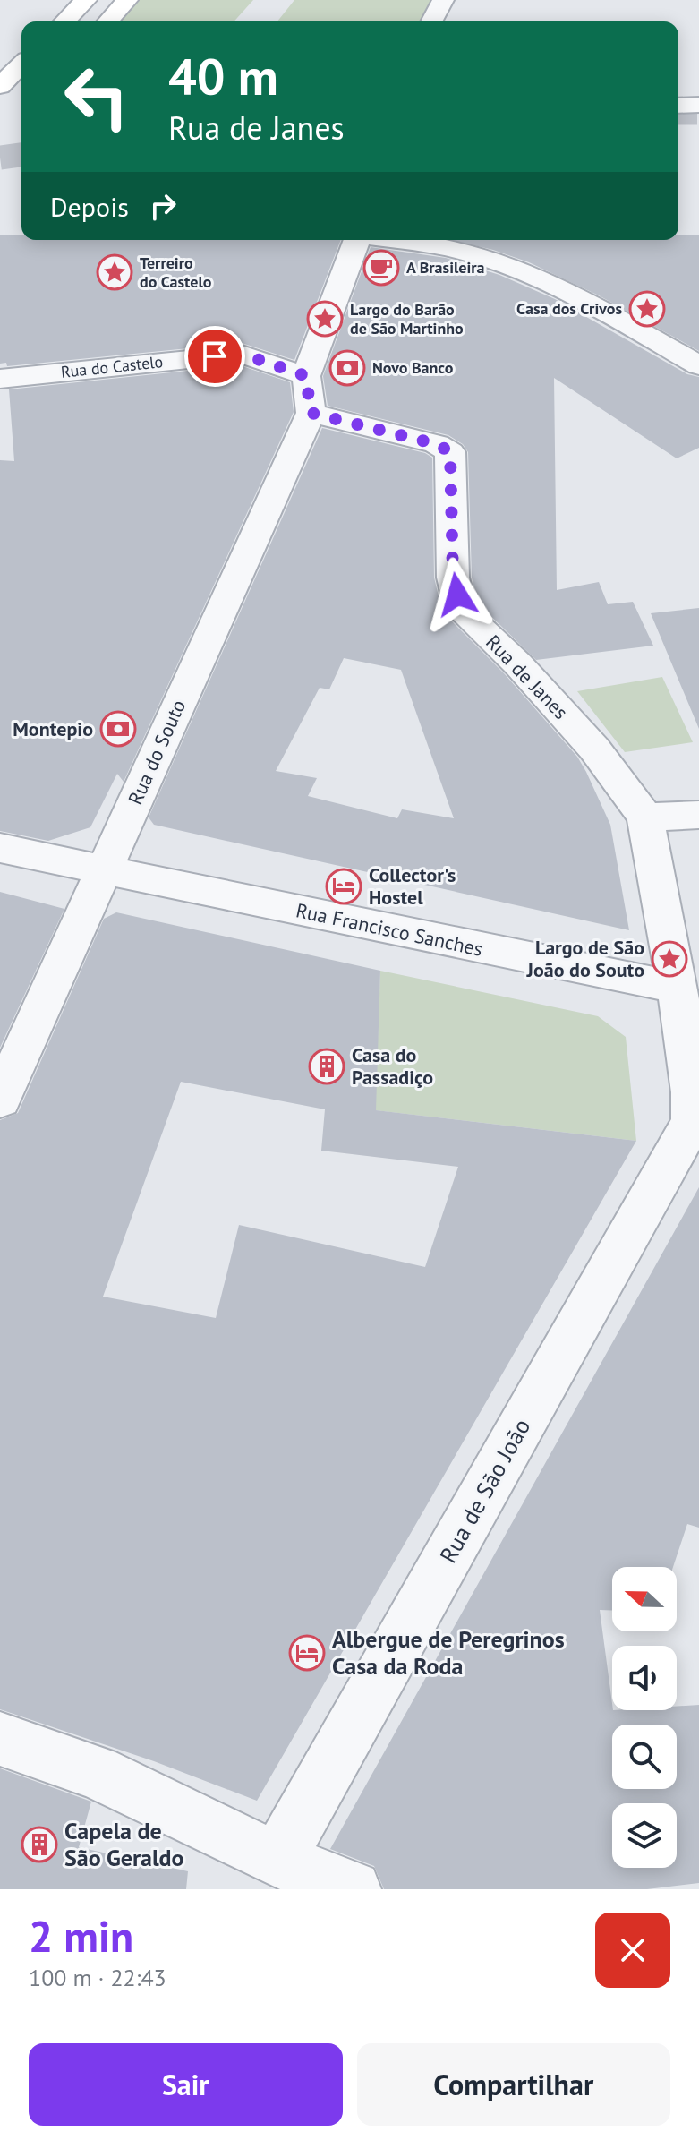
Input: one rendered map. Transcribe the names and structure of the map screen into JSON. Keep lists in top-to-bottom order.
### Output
{
  "streets": {
    "street": [
      "Rua do Castelo",
      "Rua de Janes",
      "Rua do Souto",
      "Rua Francisco Sanches",
      "Rua de São João"
    ]
  },
  "crossings": [
    ["Rua do Castelo", "Rua de Janes"],
    ["Rua do Castelo", "Rua do Souto"],
    ["Rua de Janes", "Rua do Souto"],
    ["Rua do Souto", "Rua Francisco Sanches"]
  ],
  "places": {
    "cafe": ["A Brasileira"],
    "place": [
      "Terreiro do Castelo",
      "Casa dos Crivos",
      "Largo do Barão de São Martinho",
      "Largo de São João do Souto"
    ],
    "bank": ["Novo Banco", "Montepio"],
    "hotel": ["Collector's Hostel", "Albergue de Peregrinos Casa da Roda"],
    "building": ["Casa do Passadiço", "Capela de São Geraldo"]
  },
  "north": "left",
  "page": {
    "turn": ["40 m", "Rua de Janes"],
    "then": "Depois",
    "heading": ["2 min", "100 m · 22:43"],
    "buttons": ["Sair", "Compartilhar"]
  }
}
